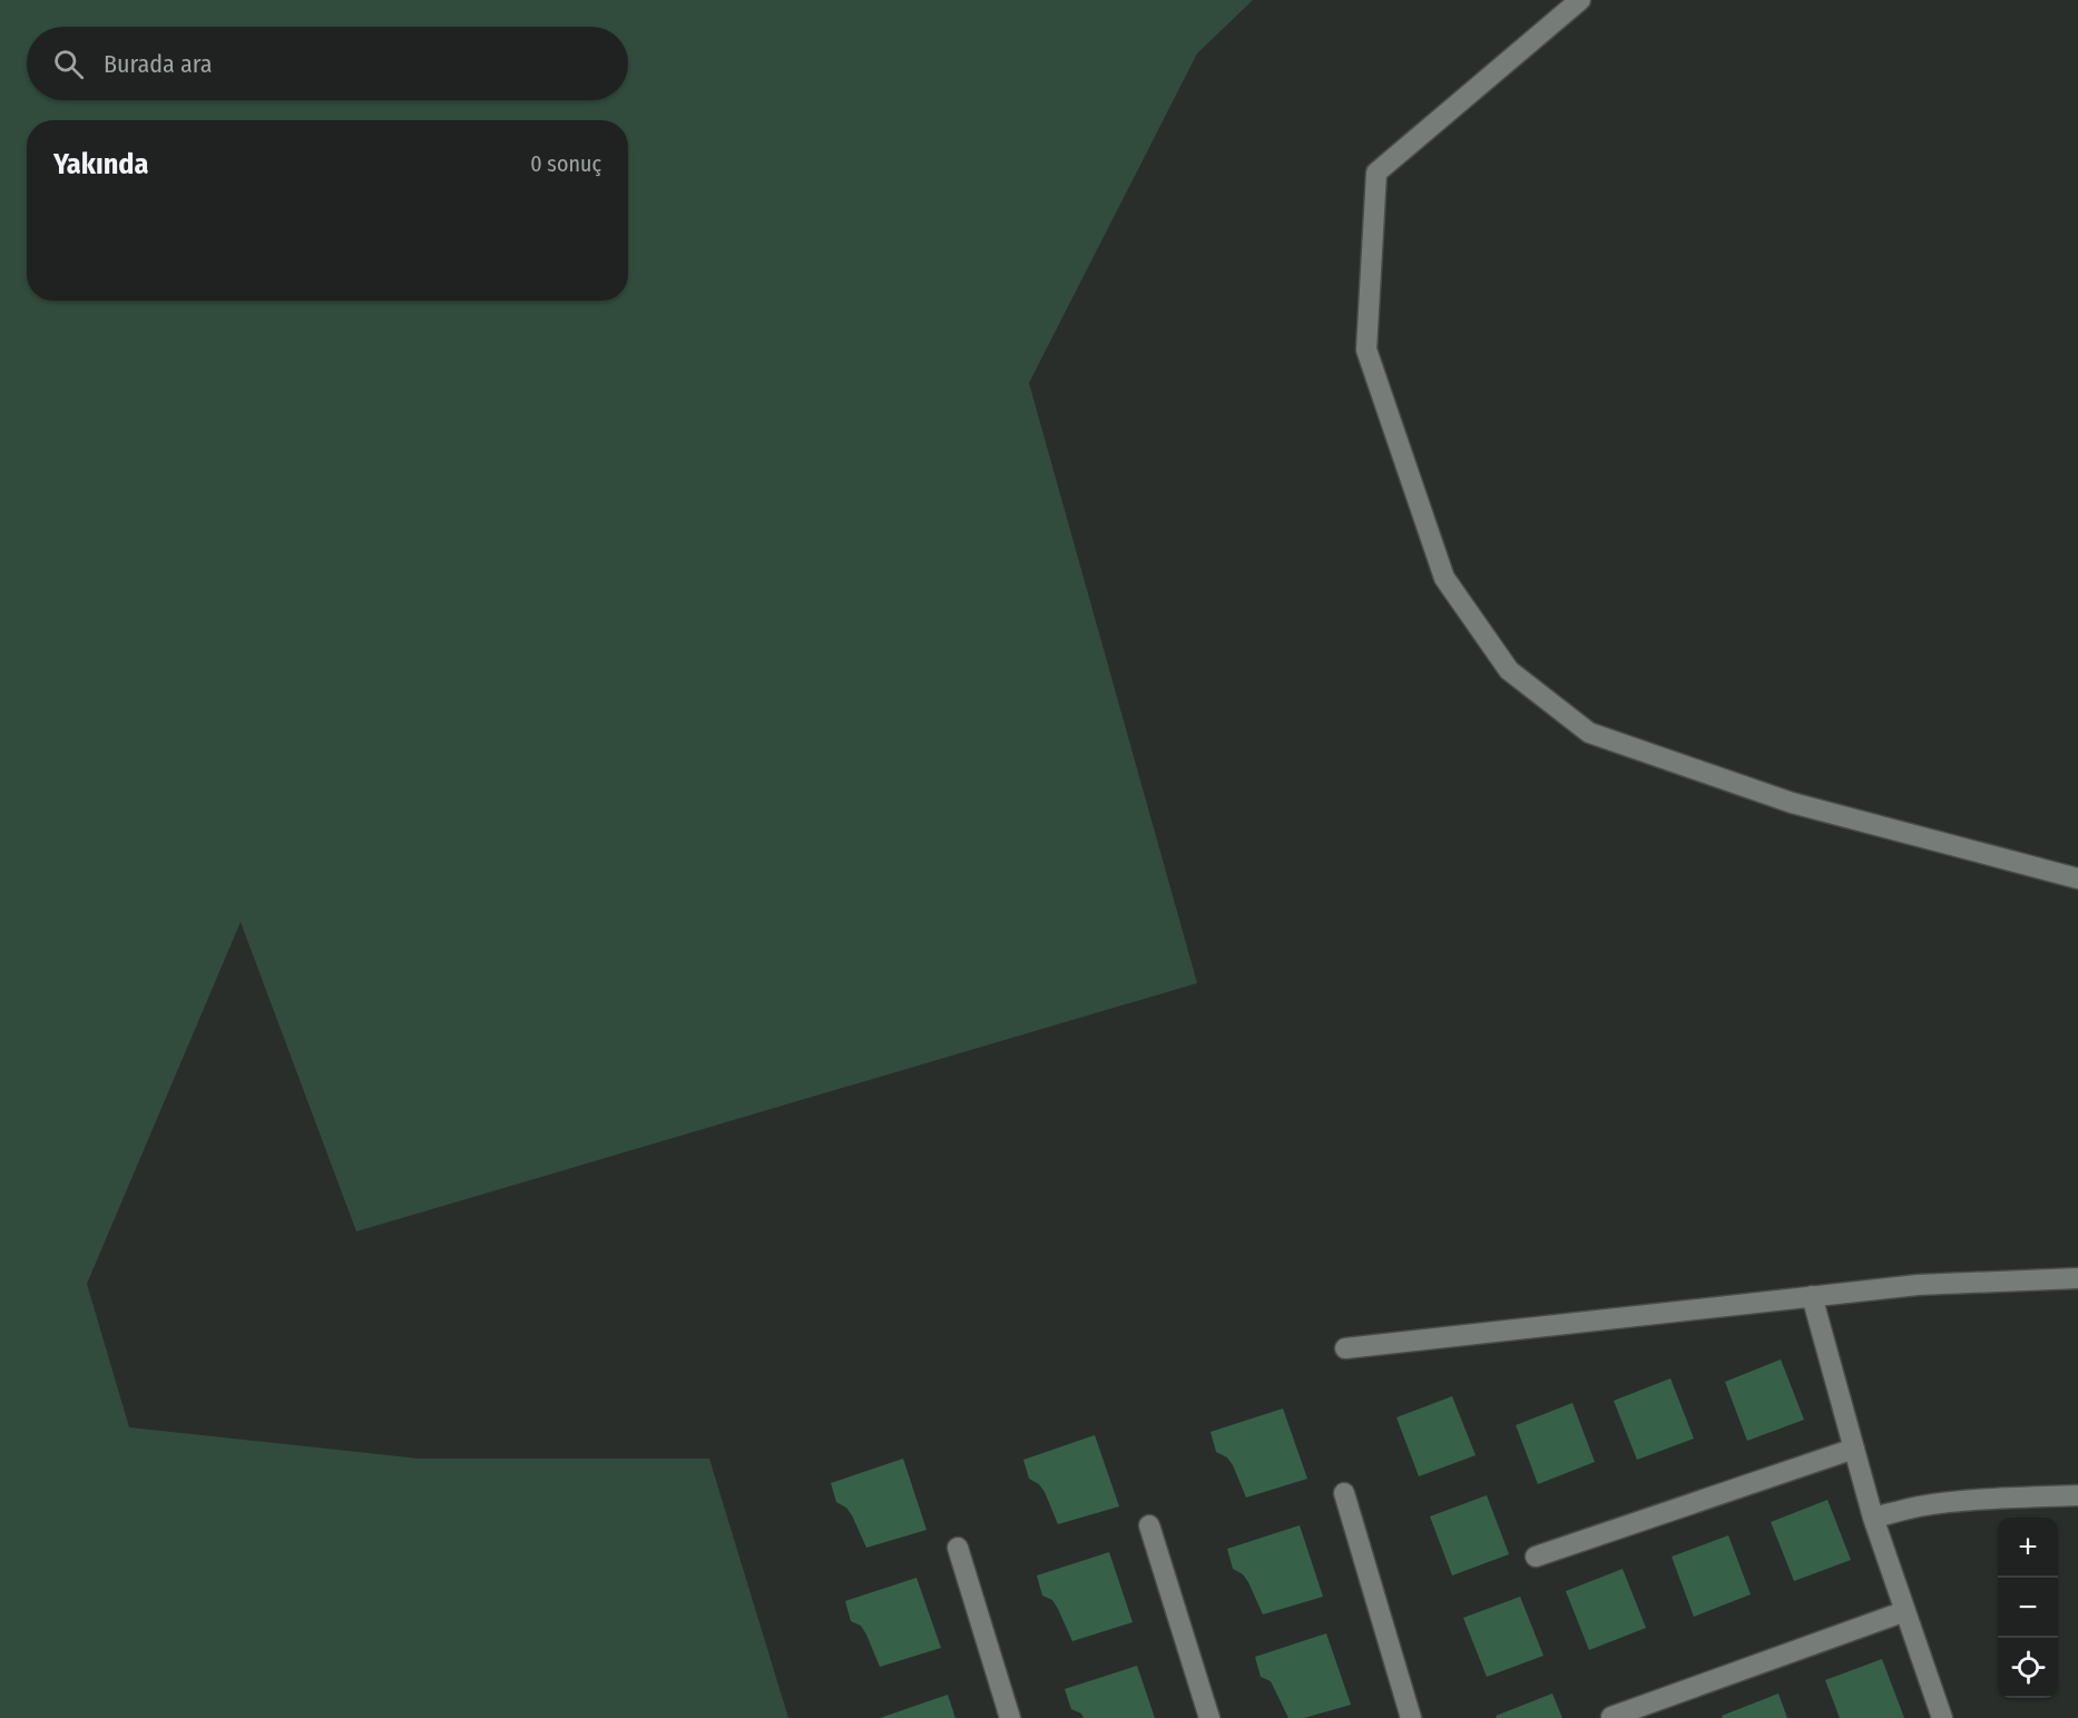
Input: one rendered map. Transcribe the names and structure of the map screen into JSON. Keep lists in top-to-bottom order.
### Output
{
  "page": {
    "search": "Burada ara",
    "heading": ["Yakında", "0 sonuç"],
    "map_buttons": ["+", "−"]
  }
}
